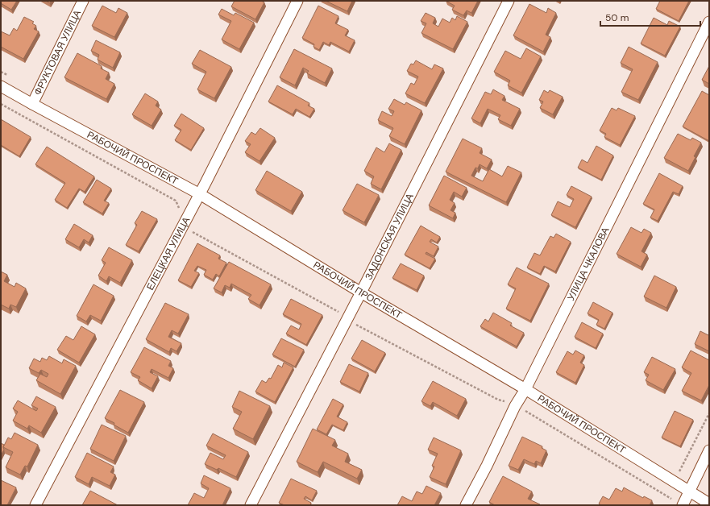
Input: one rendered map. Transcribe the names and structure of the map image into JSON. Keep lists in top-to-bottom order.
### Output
{
  "streets": {
    "street": [
      "ФРУКТОВАЯ УЛИЦА",
      "РАБОЧИЙ ПРОСПЕКТ",
      "ЗАДОНСКАЯ УЛИЦА",
      "ЕЛЕЦКАЯ УЛИЦА",
      "УЛИЦА ЧКАЛОВА"
    ]
  },
  "crossings": [
    ["ФРУКТОВАЯ УЛИЦА", "РАБОЧИЙ ПРОСПЕКТ"],
    ["РАБОЧИЙ ПРОСПЕКТ", "ЗАДОНСКАЯ УЛИЦА"],
    ["РАБОЧИЙ ПРОСПЕКТ", "ЕЛЕЦКАЯ УЛИЦА"],
    ["РАБОЧИЙ ПРОСПЕКТ", "УЛИЦА ЧКАЛОВА"]
  ],
  "scale_bar": "50 m"
}
